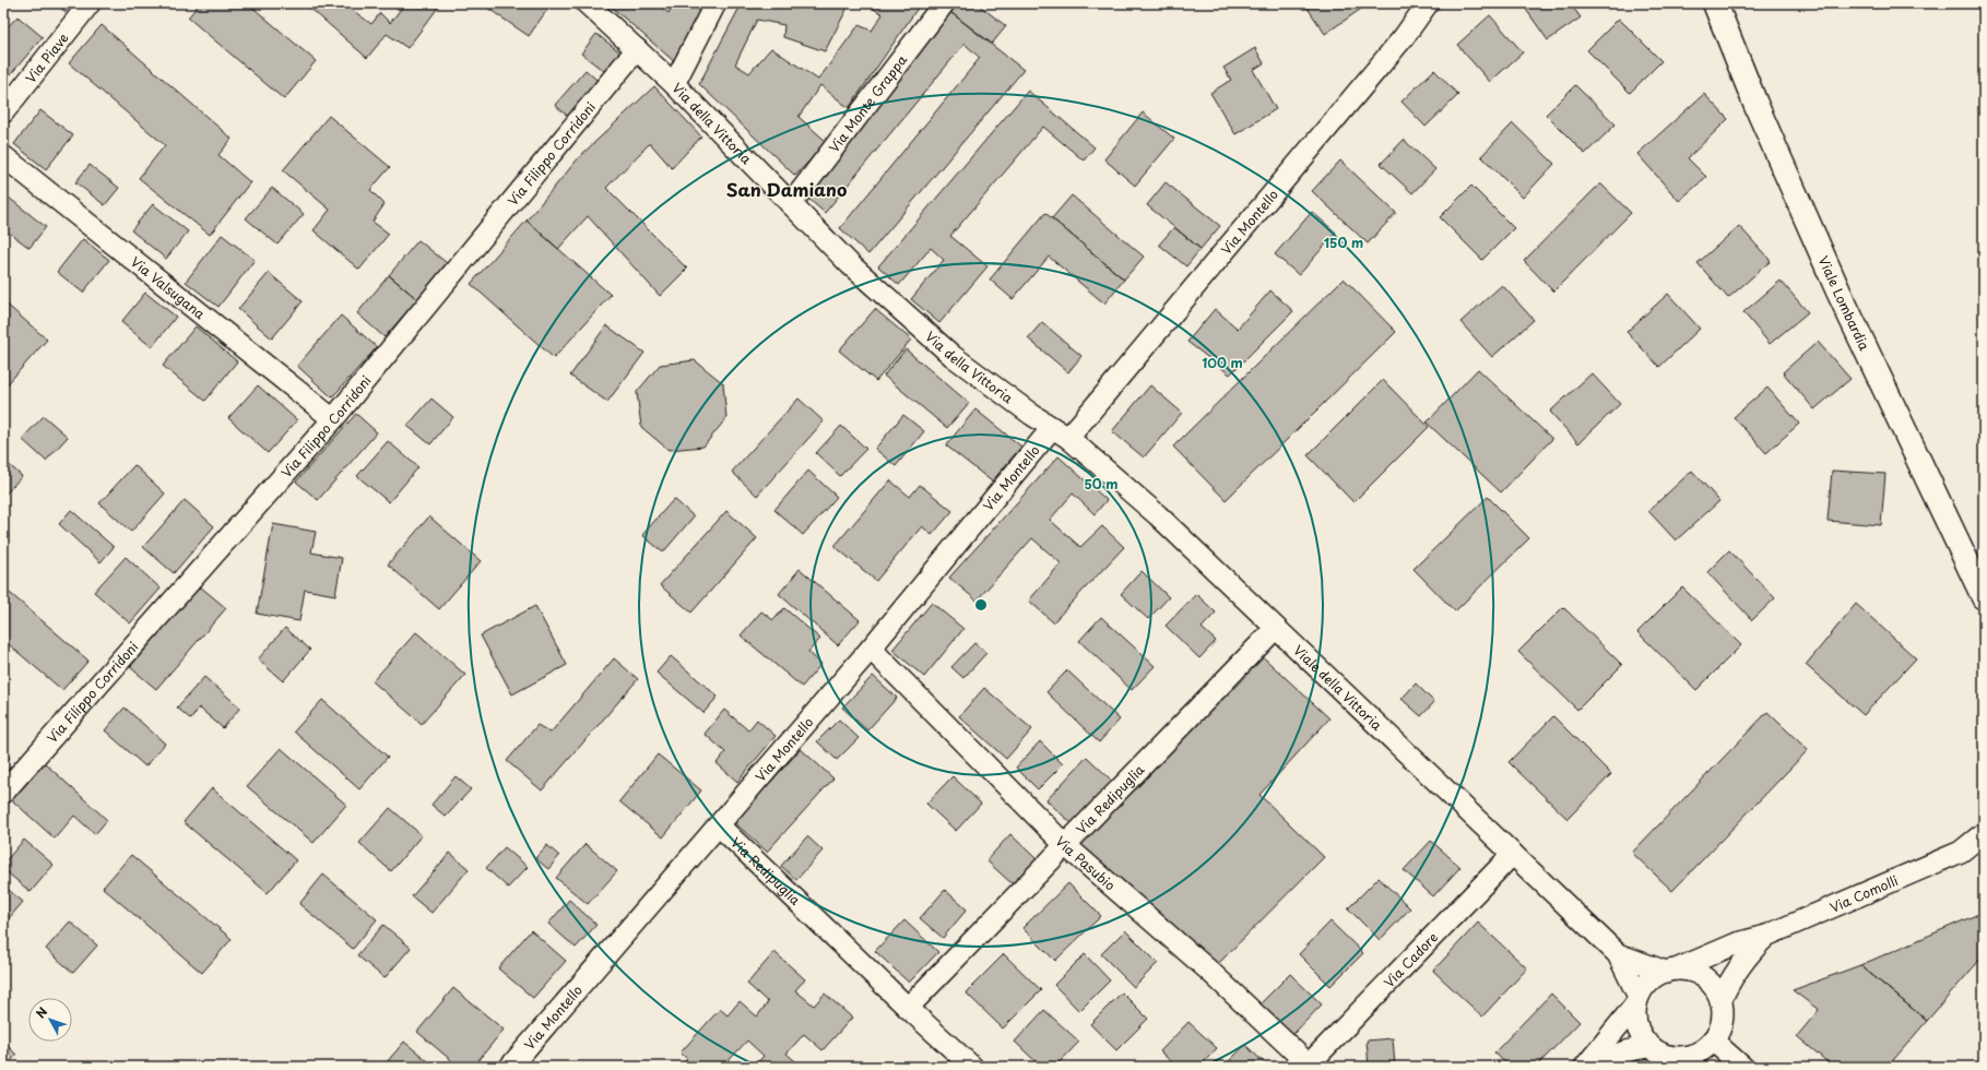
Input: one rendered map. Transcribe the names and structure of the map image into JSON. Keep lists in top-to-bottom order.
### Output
{
  "streets": {
    "main road": ["Viale Lombardia"],
    "street": [
      "Via Piave",
      "Via Monte Grappa",
      "Via della Vittoria",
      "Via Filippo Corridoni",
      "Via Montello",
      "Via Valsugana",
      "Viale della Vittoria",
      "Via Redipuglia",
      "Via Pasubio",
      "Via Comolli",
      "Via Cadore"
    ]
  },
  "crossings": [
    ["Via Monte Grappa", "Via della Vittoria"],
    ["Via della Vittoria", "Via Filippo Corridoni"],
    ["Via della Vittoria", "Via Montello"],
    ["Via della Vittoria", "Viale della Vittoria"],
    ["Via Filippo Corridoni", "Via Valsugana"],
    ["Via Montello", "Viale della Vittoria"],
    ["Via Montello", "Via Redipuglia"],
    ["Via Montello", "Via Pasubio"],
    ["Viale della Vittoria", "Via Redipuglia"],
    ["Viale della Vittoria", "Via Comolli"],
    ["Viale della Vittoria", "Via Cadore"],
    ["Via Redipuglia", "Via Pasubio"],
    ["Via Pasubio", "Via Cadore"]
  ],
  "districts": ["San Damiano"],
  "north": "top left",
  "rings": ["150 m", "100 m", "50 m"]
}
